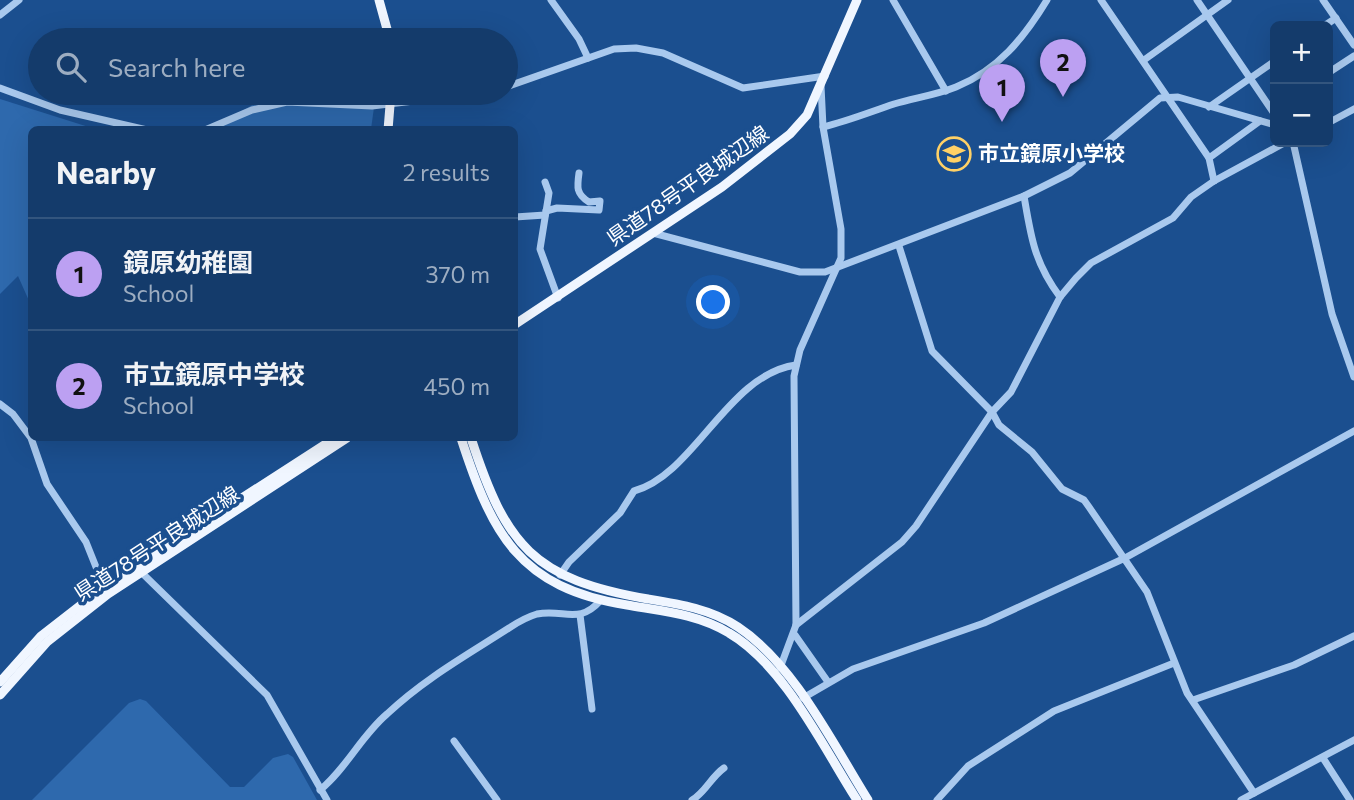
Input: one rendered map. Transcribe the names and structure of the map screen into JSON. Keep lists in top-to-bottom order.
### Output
{
  "streets": {
    "main road": ["県道78号平良城辺線"]
  },
  "places": {
    "school or university": ["市立鏡原小学校"]
  },
  "page": {
    "map_buttons": ["+", "−"],
    "search": "Search here",
    "pins": ["2", "1"],
    "heading": ["Nearby", "2 results"],
    "list": [
      {
        "mark": "1",
        "name": "鏡原幼稚園",
        "note": "School",
        "value": "370 m"
      },
      {
        "mark": "2",
        "name": "市立鏡原中学校",
        "note": "School",
        "value": "450 m"
      }
    ]
  }
}
